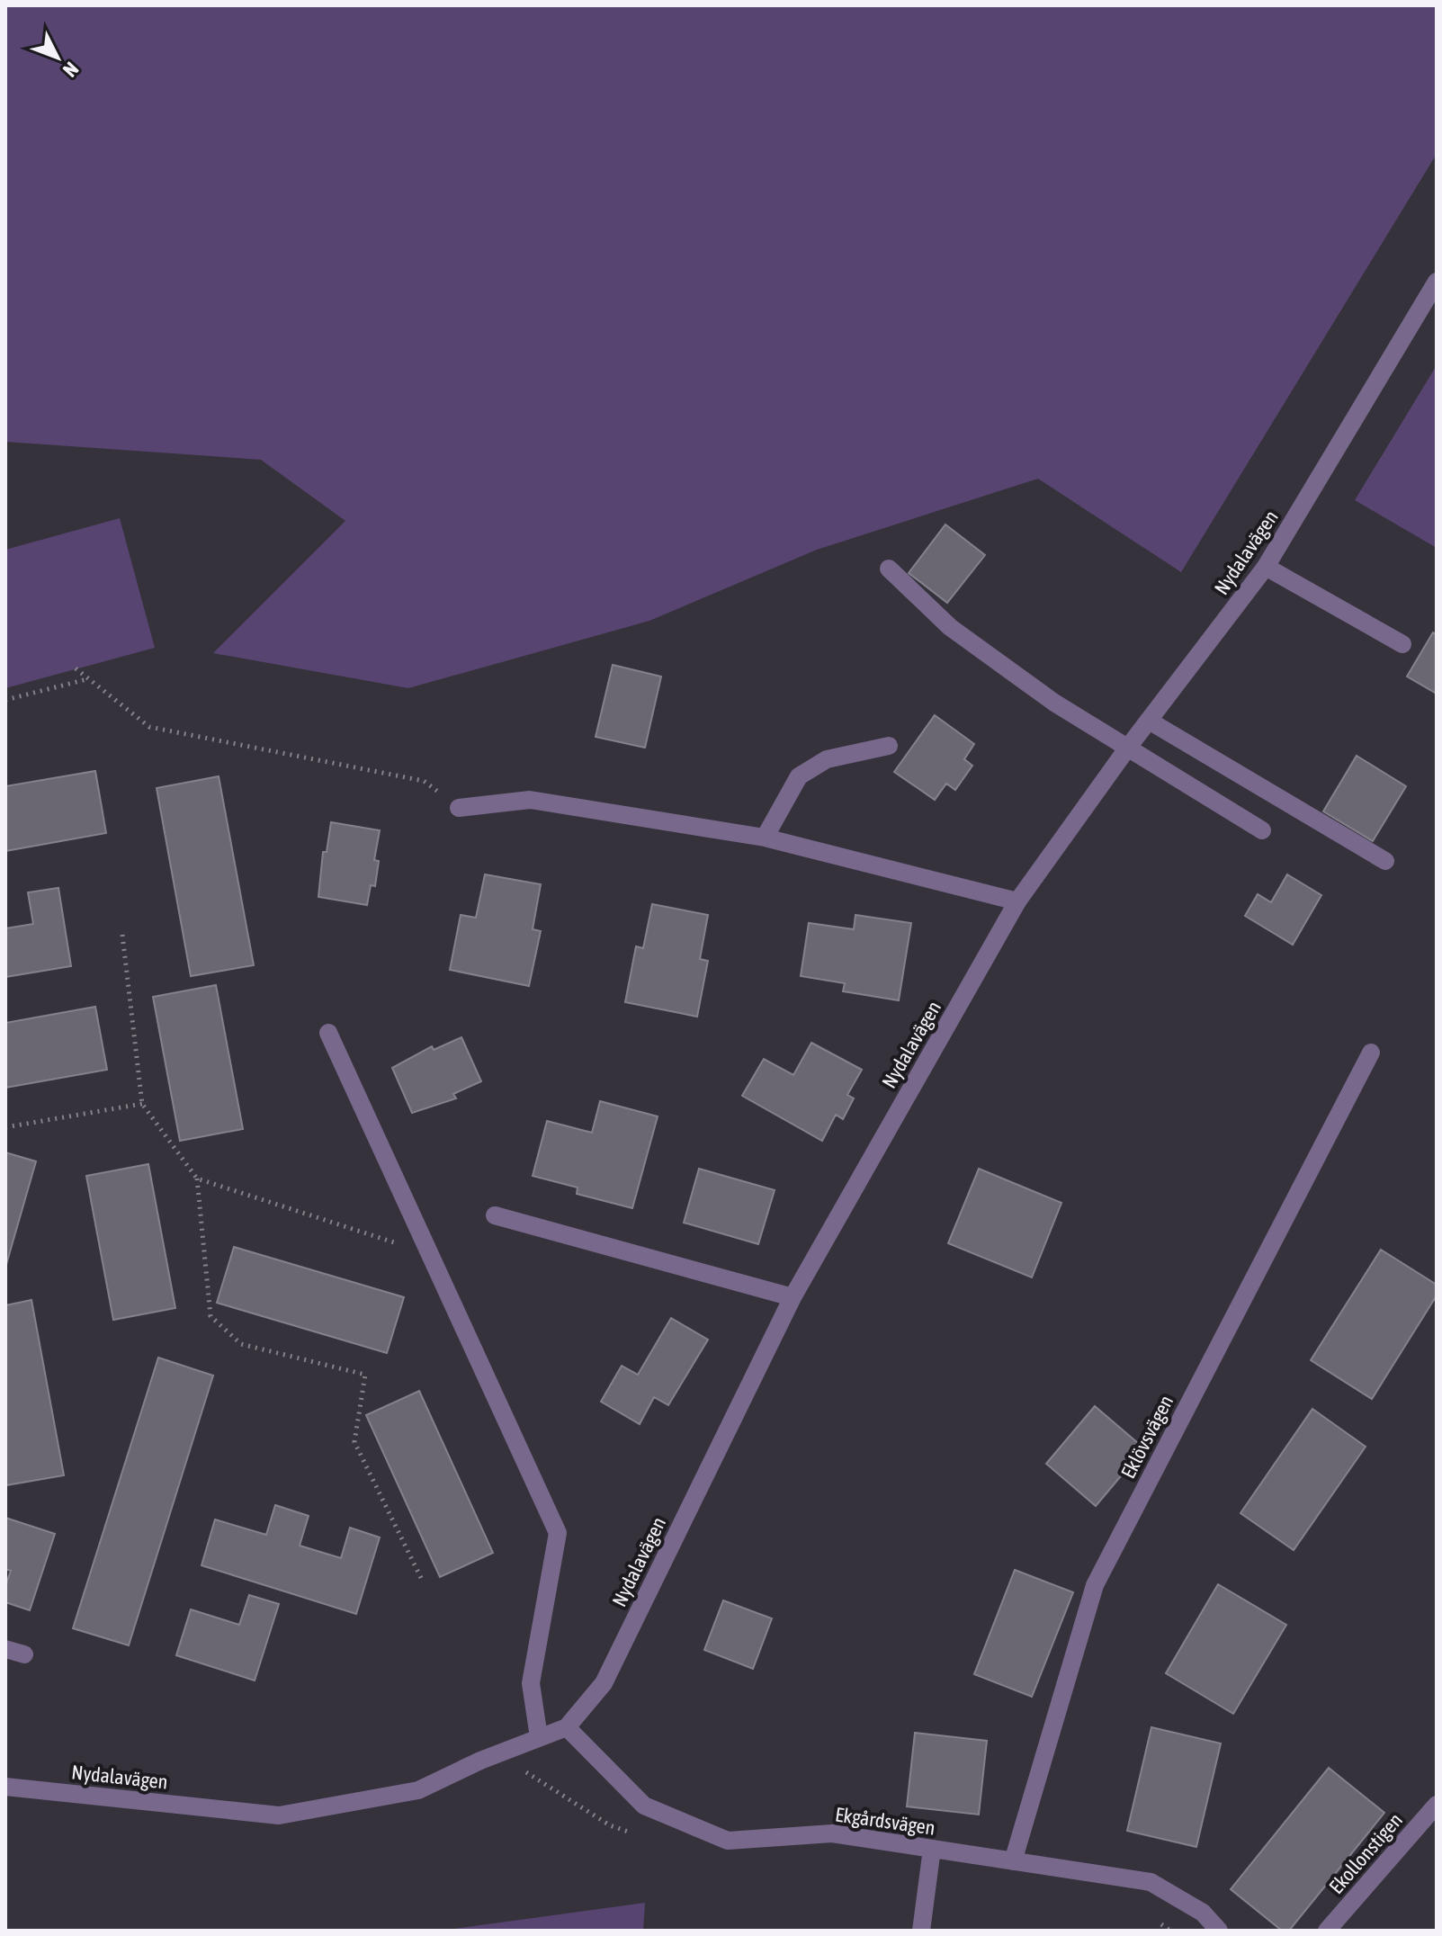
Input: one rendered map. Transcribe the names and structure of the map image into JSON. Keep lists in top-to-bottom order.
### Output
{
  "streets": {
    "street": [
      "Nydalavägen",
      "Eklövsvägen",
      "Ekgårdsvägen",
      "Ekollonstigen"
    ]
  },
  "crossings": [
    ["Nydalavägen", "Ekgårdsvägen"],
    ["Eklövsvägen", "Ekgårdsvägen"]
  ],
  "north": "bottom right"
}
